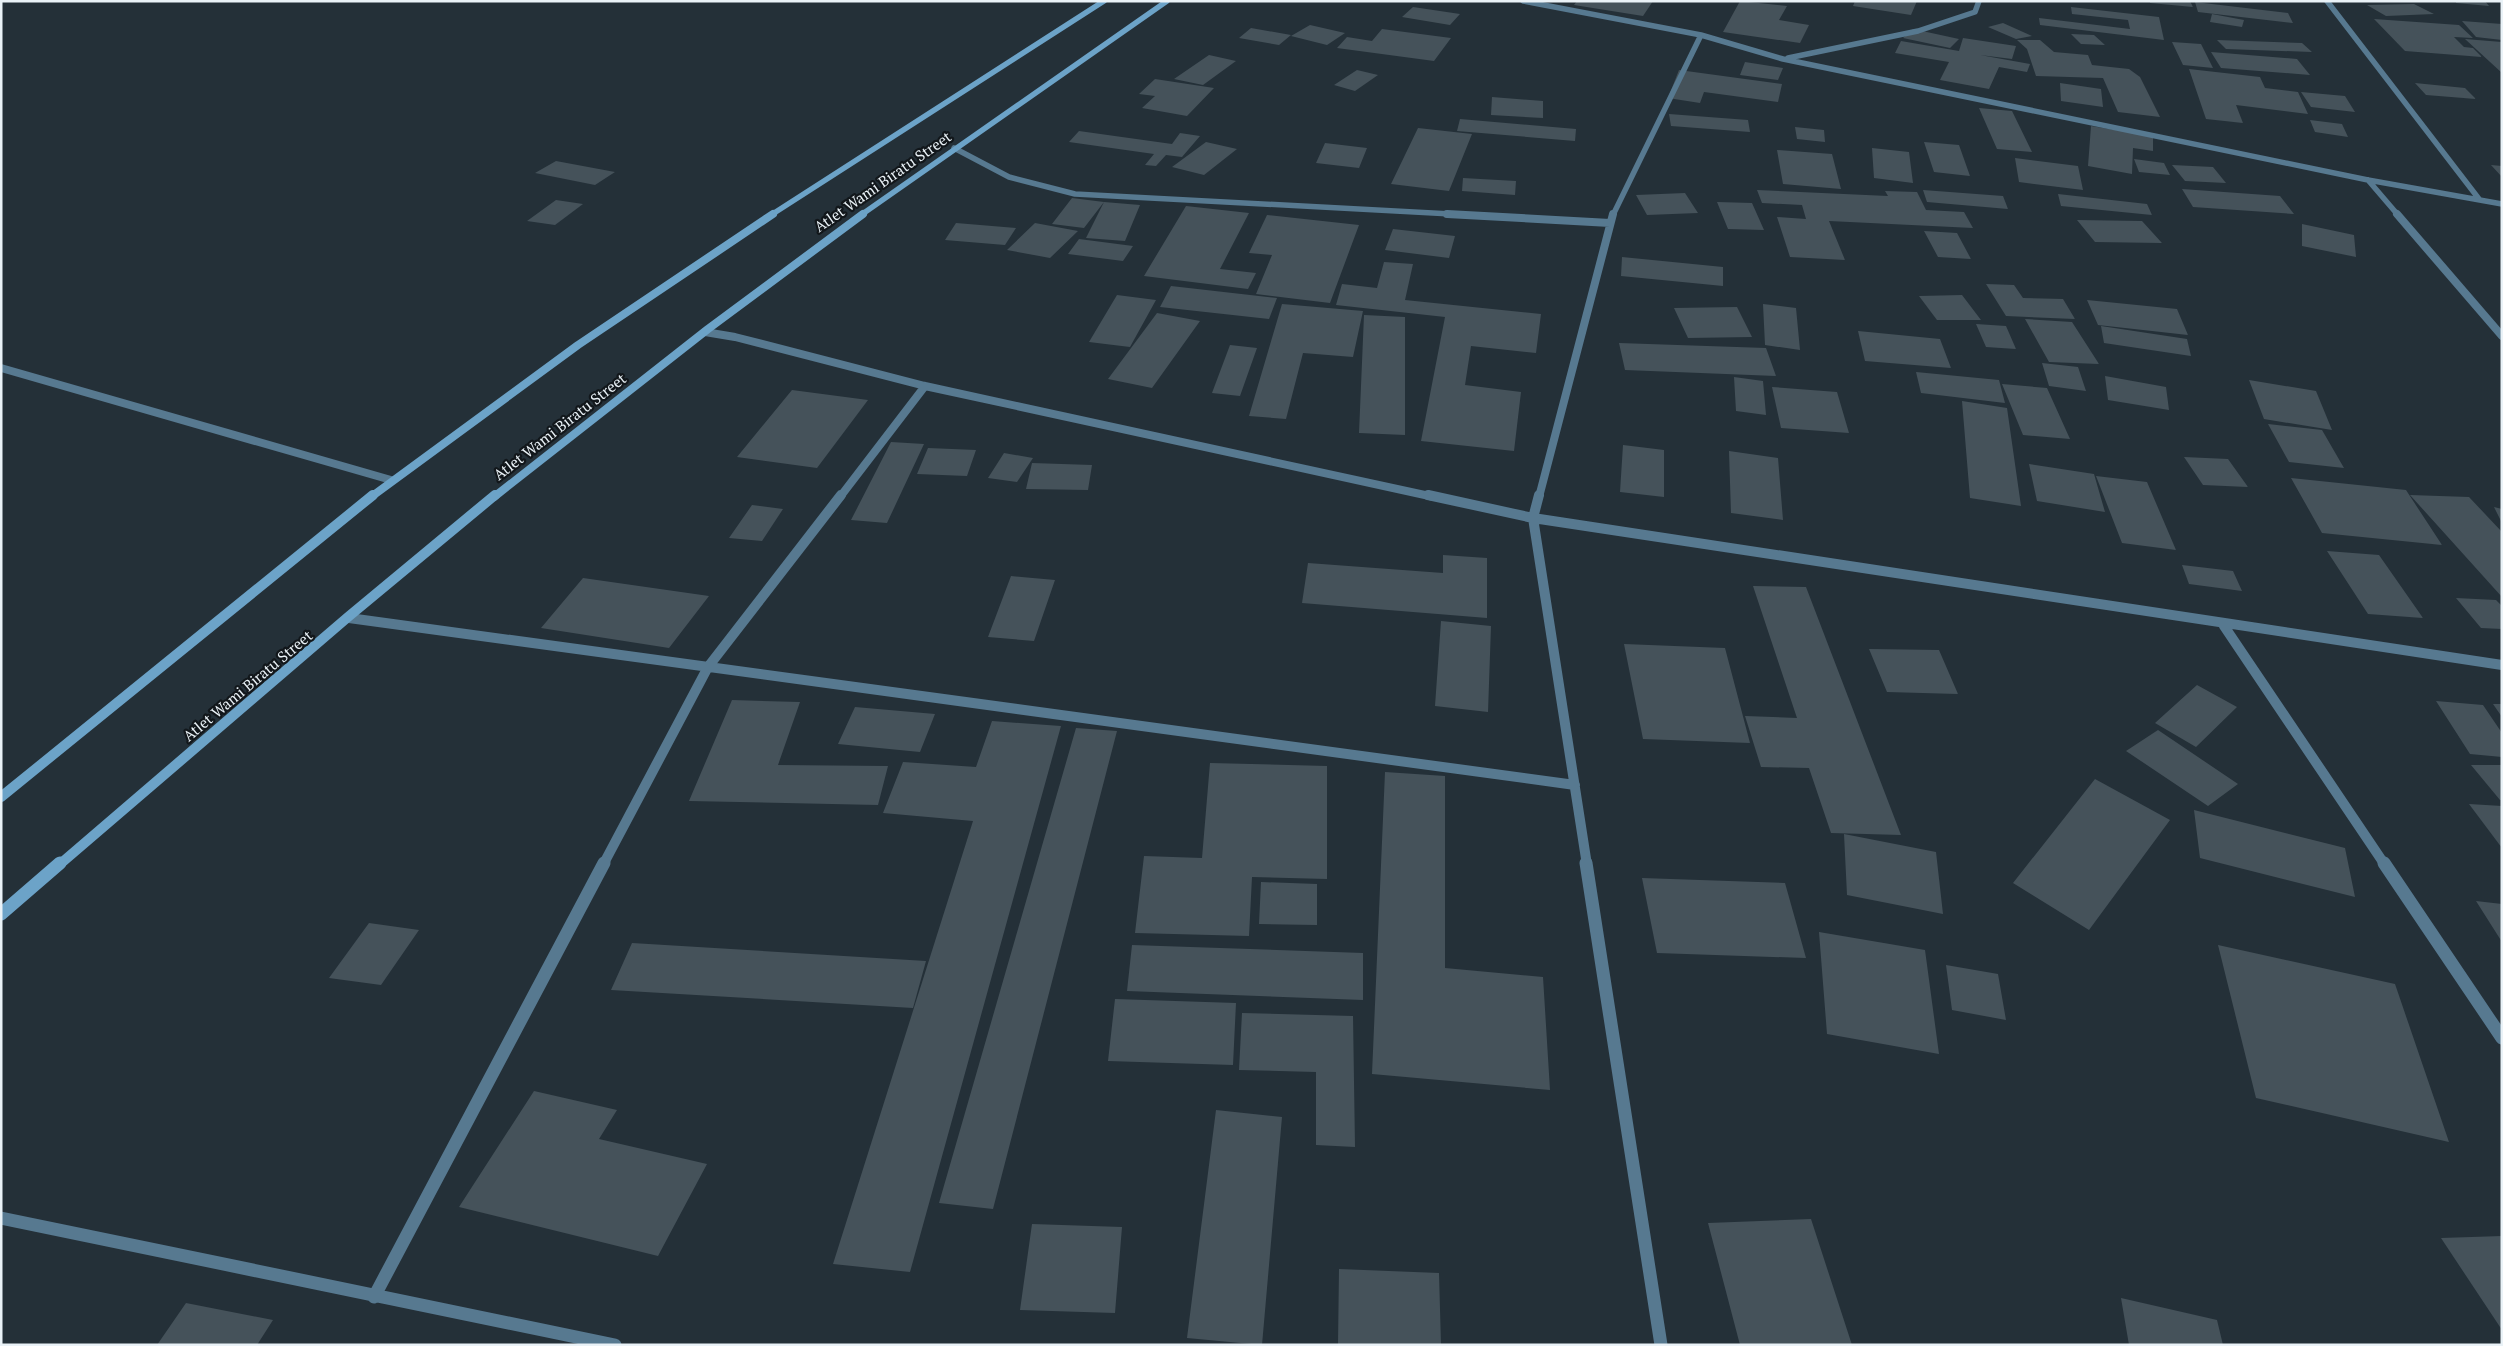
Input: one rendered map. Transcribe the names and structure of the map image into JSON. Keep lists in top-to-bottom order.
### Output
{
  "streets": {
    "main road": ["Atlet Wami Biratu Street"]
  }
}
